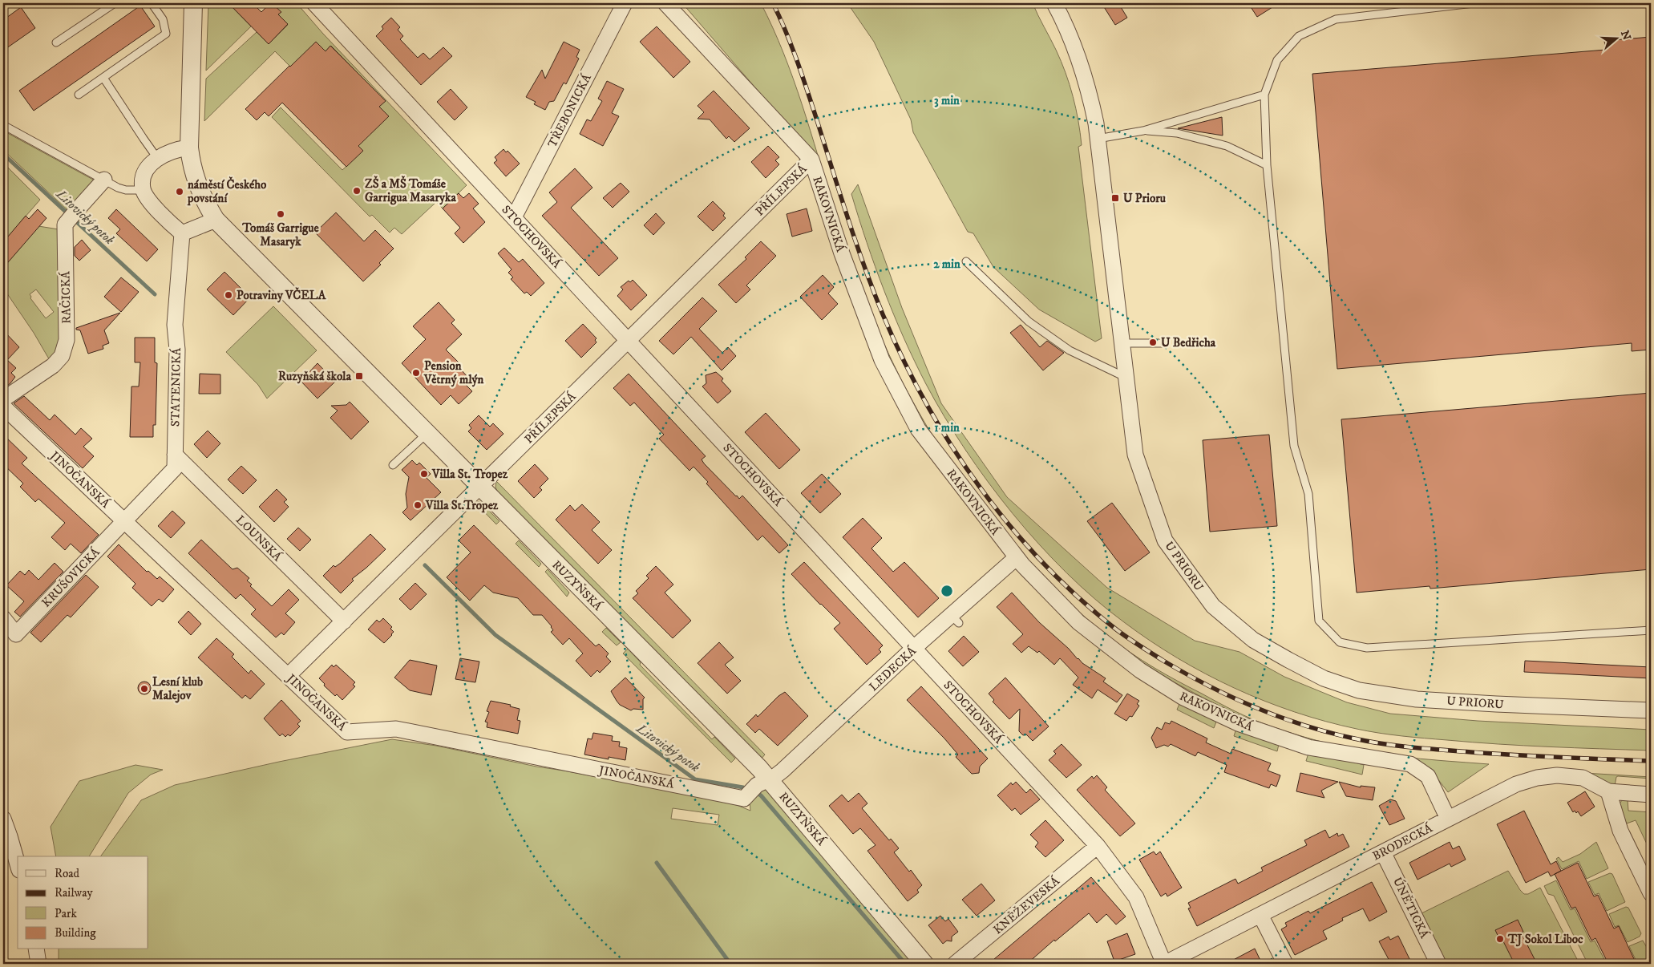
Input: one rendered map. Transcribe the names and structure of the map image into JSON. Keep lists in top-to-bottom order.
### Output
{
  "streets": {
    "street": [
      "TŘEBONICKÁ",
      "PŘÍLEPSKÁ",
      "RAKOVNICKÁ",
      "STOCHOVSKÁ",
      "RAČICKÁ",
      "STATENICKÁ",
      "JINOČANSKÁ",
      "LOUNSKÁ",
      "U PRIORU",
      "KRUŠOVICKÁ",
      "RUZYŇSKÁ",
      "LEDECKÁ",
      "BRODECKÁ",
      "KNĚŽEVESKÁ",
      "ÚNĚTICKÁ"
    ]
  },
  "crossings": [
    ["TŘEBONICKÁ", "STOCHOVSKÁ"],
    ["PŘÍLEPSKÁ", "RAKOVNICKÁ"],
    ["PŘÍLEPSKÁ", "STOCHOVSKÁ"],
    ["PŘÍLEPSKÁ", "JINOČANSKÁ"],
    ["PŘÍLEPSKÁ", "LOUNSKÁ"],
    ["PŘÍLEPSKÁ", "RUZYŇSKÁ"],
    ["RAKOVNICKÁ", "LEDECKÁ"],
    ["RAKOVNICKÁ", "BRODECKÁ"],
    ["STOCHOVSKÁ", "LEDECKÁ"],
    ["STOCHOVSKÁ", "BRODECKÁ"],
    ["STOCHOVSKÁ", "KNĚŽEVESKÁ"],
    ["STATENICKÁ", "JINOČANSKÁ"],
    ["STATENICKÁ", "LOUNSKÁ"],
    ["STATENICKÁ", "KRUŠOVICKÁ"],
    ["JINOČANSKÁ", "KRUŠOVICKÁ"],
    ["JINOČANSKÁ", "RUZYŇSKÁ"],
    ["JINOČANSKÁ", "LEDECKÁ"],
    ["RUZYŇSKÁ", "LEDECKÁ"],
    ["BRODECKÁ", "ÚNĚTICKÁ"]
  ],
  "water": ["Litovický potok"],
  "places": {
    "other": [
      "ZŠ a MŠ Tomáše Garrigua Masaryka",
      "náměstí Českého povstání",
      "Tomáš Garrigue Masaryk",
      "Potraviny VČELA",
      "U Bedřicha",
      "Pension Větrný mlýn",
      "Villa St. Tropez",
      "Villa St.Tropez",
      "Lesní klub Malejov",
      "TJ Sokol Liboc"
    ],
    "transit": ["U Prioru", "Ruzyňská škola"]
  },
  "legend": [
    "Road",
    "Railway",
    "Park",
    "Building"
  ],
  "north": "right",
  "rings": ["3 min", "2 min", "1 min"]
}
